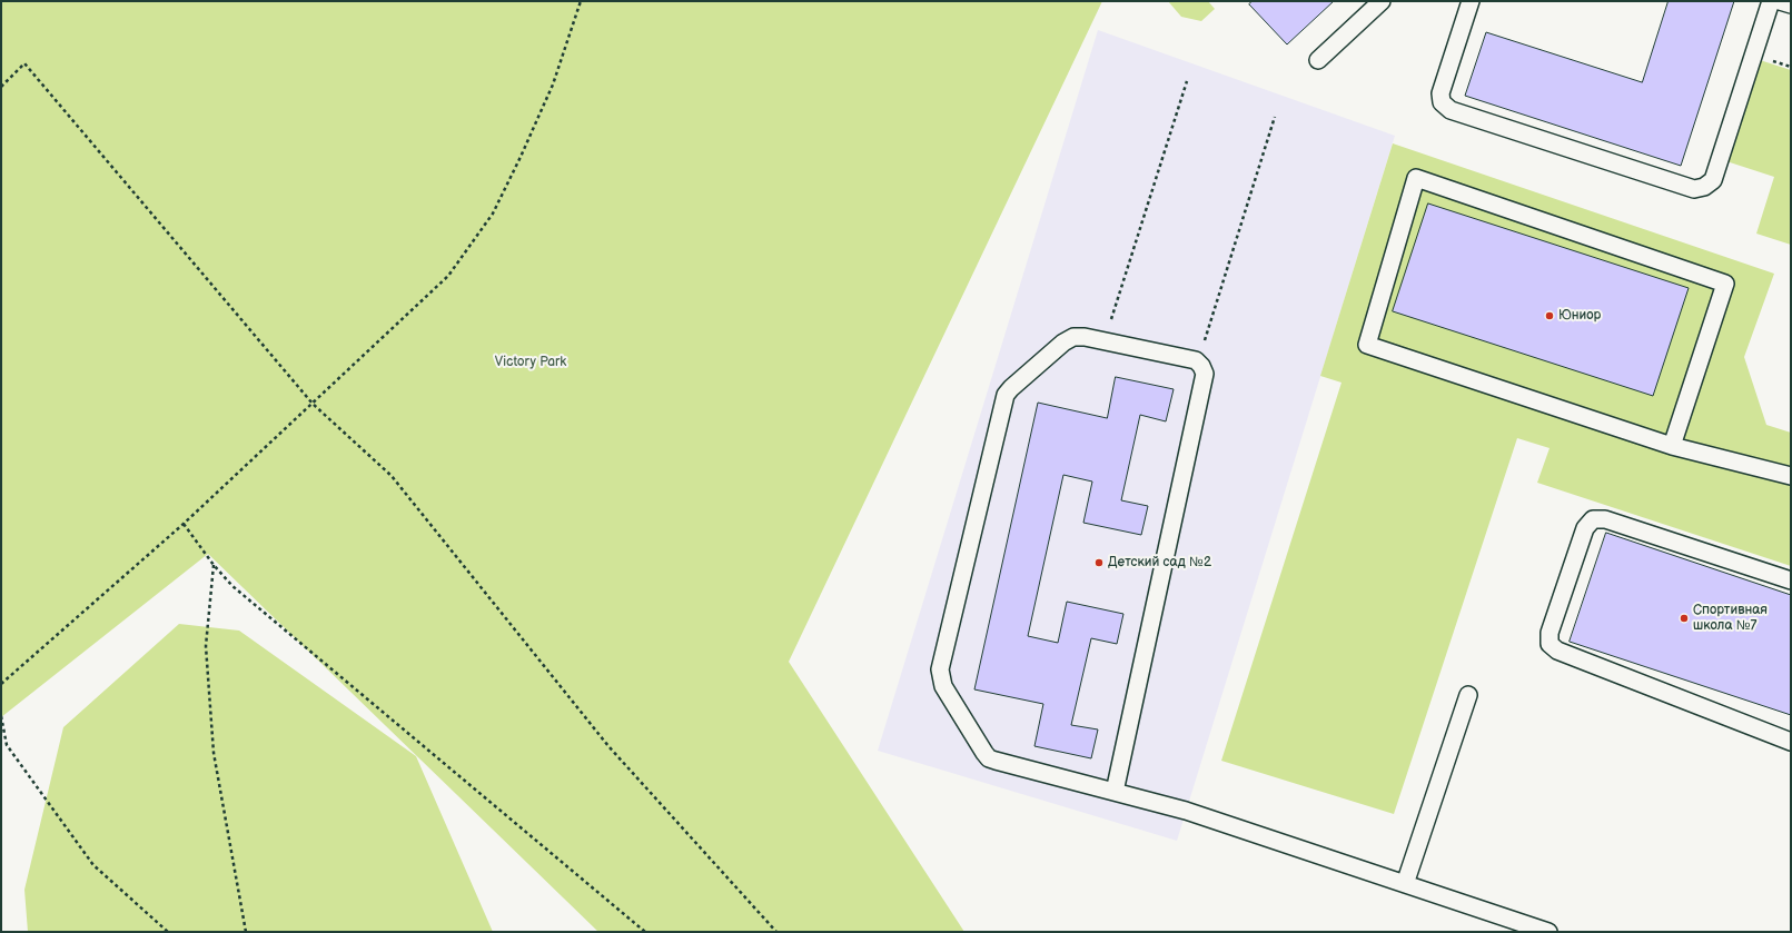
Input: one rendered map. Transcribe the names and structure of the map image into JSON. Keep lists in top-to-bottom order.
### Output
{
  "parks": ["Victory Park"],
  "places": ["Юниор", "Детский сад №2", "Спортивная школа №7"]
}
